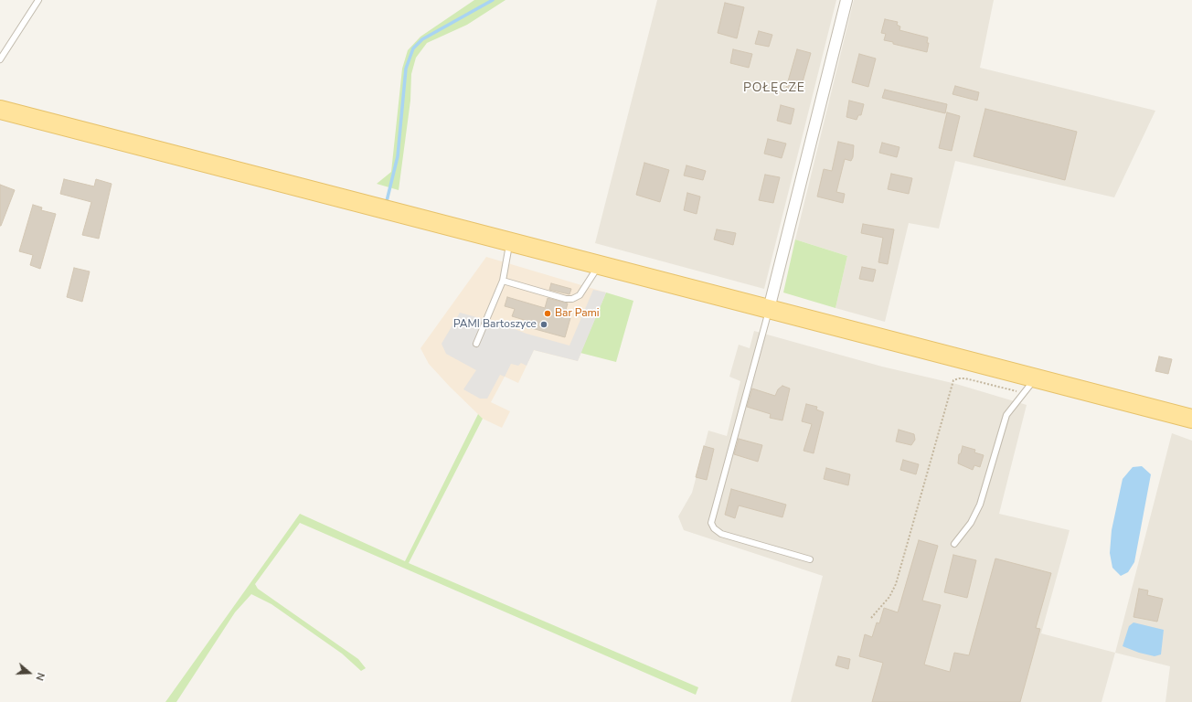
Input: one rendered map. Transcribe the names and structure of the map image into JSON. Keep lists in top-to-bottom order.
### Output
{
  "districts": ["POŁĘCZE"],
  "places": ["Bar Pami", "PAMI Bartoszyce"],
  "north": "right"
}
